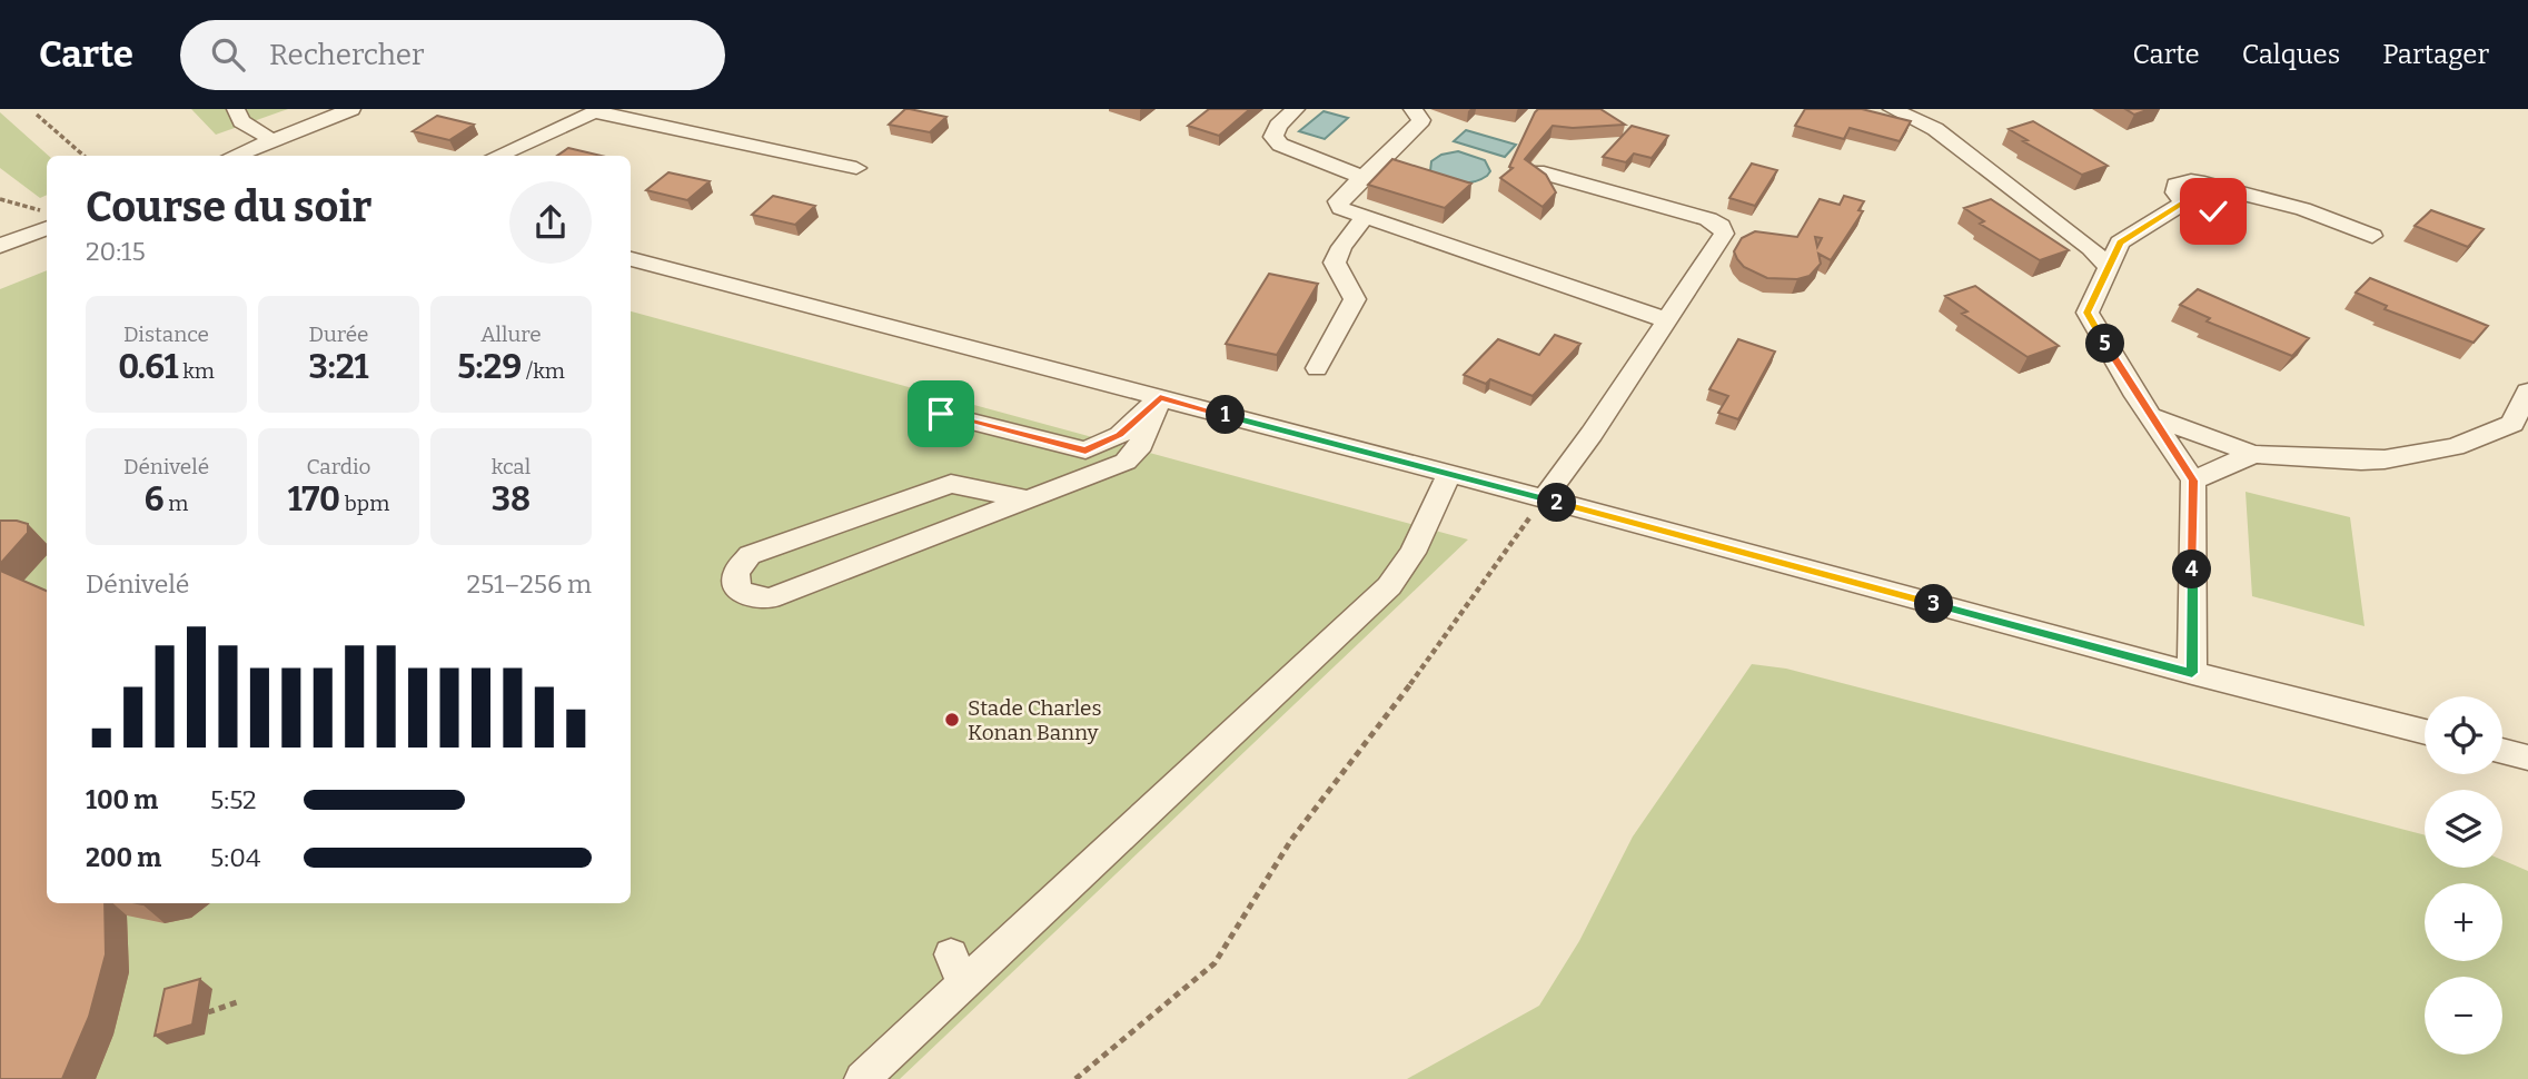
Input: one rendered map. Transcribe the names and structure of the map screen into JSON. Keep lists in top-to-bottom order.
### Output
{
  "places": ["Stade Charles Konan Banny"],
  "page": {
    "header": "Carte",
    "search": "Rechercher",
    "nav": ["Carte", "Calques", "Partager"],
    "heading": ["Course du soir", "20:15"],
    "stats": [
      ["Distance", "0.61 km"],
      ["Durée", "3:21"],
      ["Allure", "5:29 /km"],
      ["Dénivelé", "6 m"],
      ["Cardio", "170 bpm"],
      ["kcal", "38"]
    ],
    "pins": [
      "5",
      "1",
      "2",
      "4",
      "3"
    ],
    "chart": ["Dénivelé", "251–256 m"],
    "map_buttons": ["+", "−"],
    "list": [
      {
        "name": "100 m",
        "note": "5:52"
      },
      {
        "name": "200 m",
        "note": "5:04"
      }
    ]
  }
}
